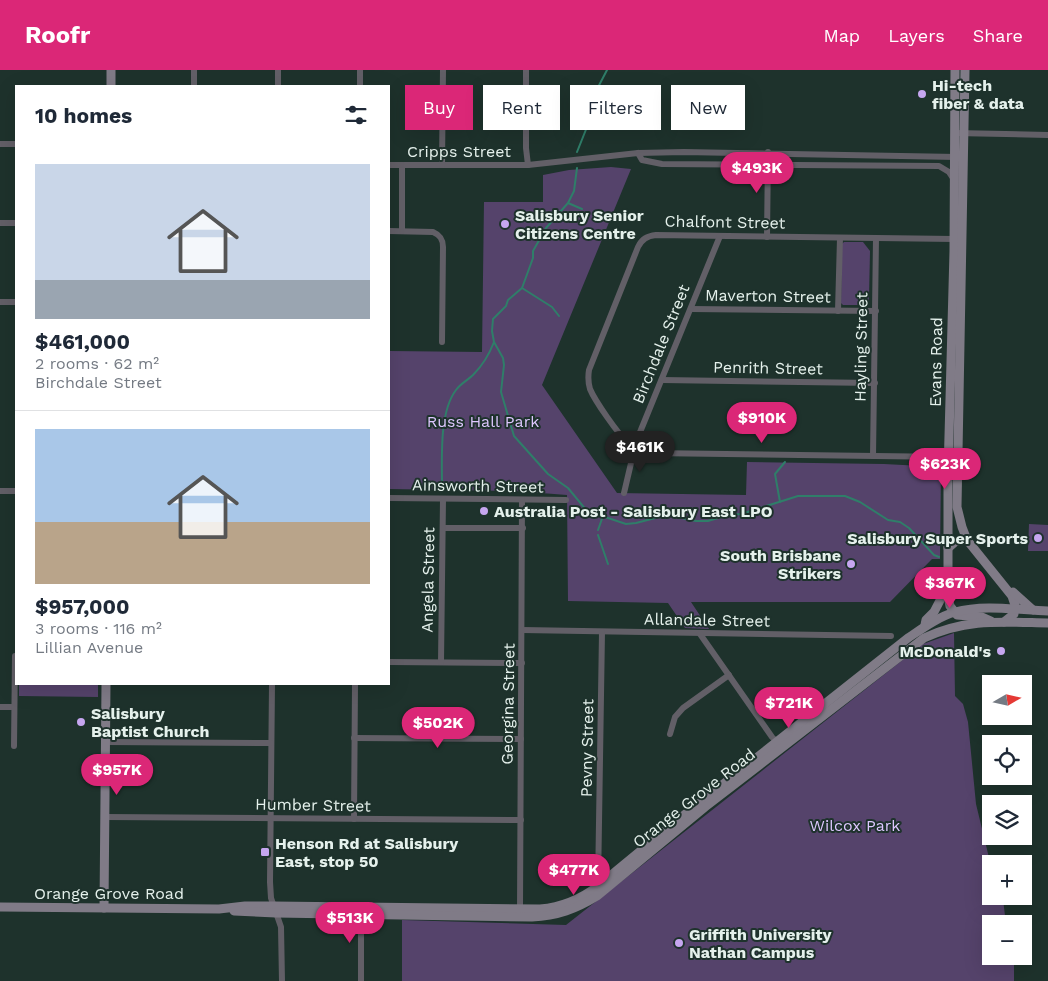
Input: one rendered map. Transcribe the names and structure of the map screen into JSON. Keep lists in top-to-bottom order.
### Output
{
  "streets": {
    "main road": ["Evans Road", "Orange Grove Road"],
    "street": [
      "Cripps Street",
      "Chalfont Street",
      "Maverton Street",
      "Birchdale Street",
      "Hayling Street",
      "Penrith Street",
      "Ainsworth Street",
      "Angela Street",
      "Allandale Street",
      "Georgina Street",
      "Pevny Street",
      "Humber Street"
    ]
  },
  "crossings": [
    ["Cripps Street", "Evans Road"],
    ["Chalfont Street", "Birchdale Street"],
    ["Chalfont Street", "Hayling Street"],
    ["Chalfont Street", "Evans Road"],
    ["Maverton Street", "Birchdale Street"],
    ["Maverton Street", "Hayling Street"],
    ["Birchdale Street", "Penrith Street"],
    ["Hayling Street", "Penrith Street"],
    ["Evans Road", "Orange Grove Road"],
    ["Ainsworth Street", "Angela Street"],
    ["Ainsworth Street", "Georgina Street"],
    ["Allandale Street", "Georgina Street"],
    ["Allandale Street", "Pevny Street"],
    ["Georgina Street", "Orange Grove Road"],
    ["Georgina Street", "Humber Street"],
    ["Pevny Street", "Orange Grove Road"]
  ],
  "parks": ["Russ Hall Park", "Wilcox Park"],
  "places": {
    "other": [
      "Hi-tech fiber & data",
      "Salisbury Senior Citizens Centre",
      "Australia Post - Salisbury East LPO",
      "Salisbury Super Sports",
      "South Brisbane Strikers",
      "McDonald's",
      "Salisbury Baptist Church",
      "Griffith University Nathan Campus"
    ],
    "transit": ["Henson Rd at Salisbury East, stop 50"]
  },
  "north": "right",
  "page": {
    "header": "Roofr",
    "nav": ["Map", "Layers", "Share"],
    "chip": [
      "Buy",
      "Rent",
      "Filters",
      "New"
    ],
    "heading": "10 homes",
    "list": [
      {
        "name": "$461,000",
        "note": "2 rooms · 62 m² · Birchdale Street"
      },
      {
        "name": "$957,000",
        "note": "3 rooms · 116 m² · Lillian Avenue"
      }
    ],
    "price": [
      "$493K",
      "$910K",
      "$461K",
      "$623K",
      "$367K",
      "$721K",
      "$502K",
      "$957K",
      "$477K",
      "$513K"
    ],
    "map_buttons": ["+", "−"]
  }
}
